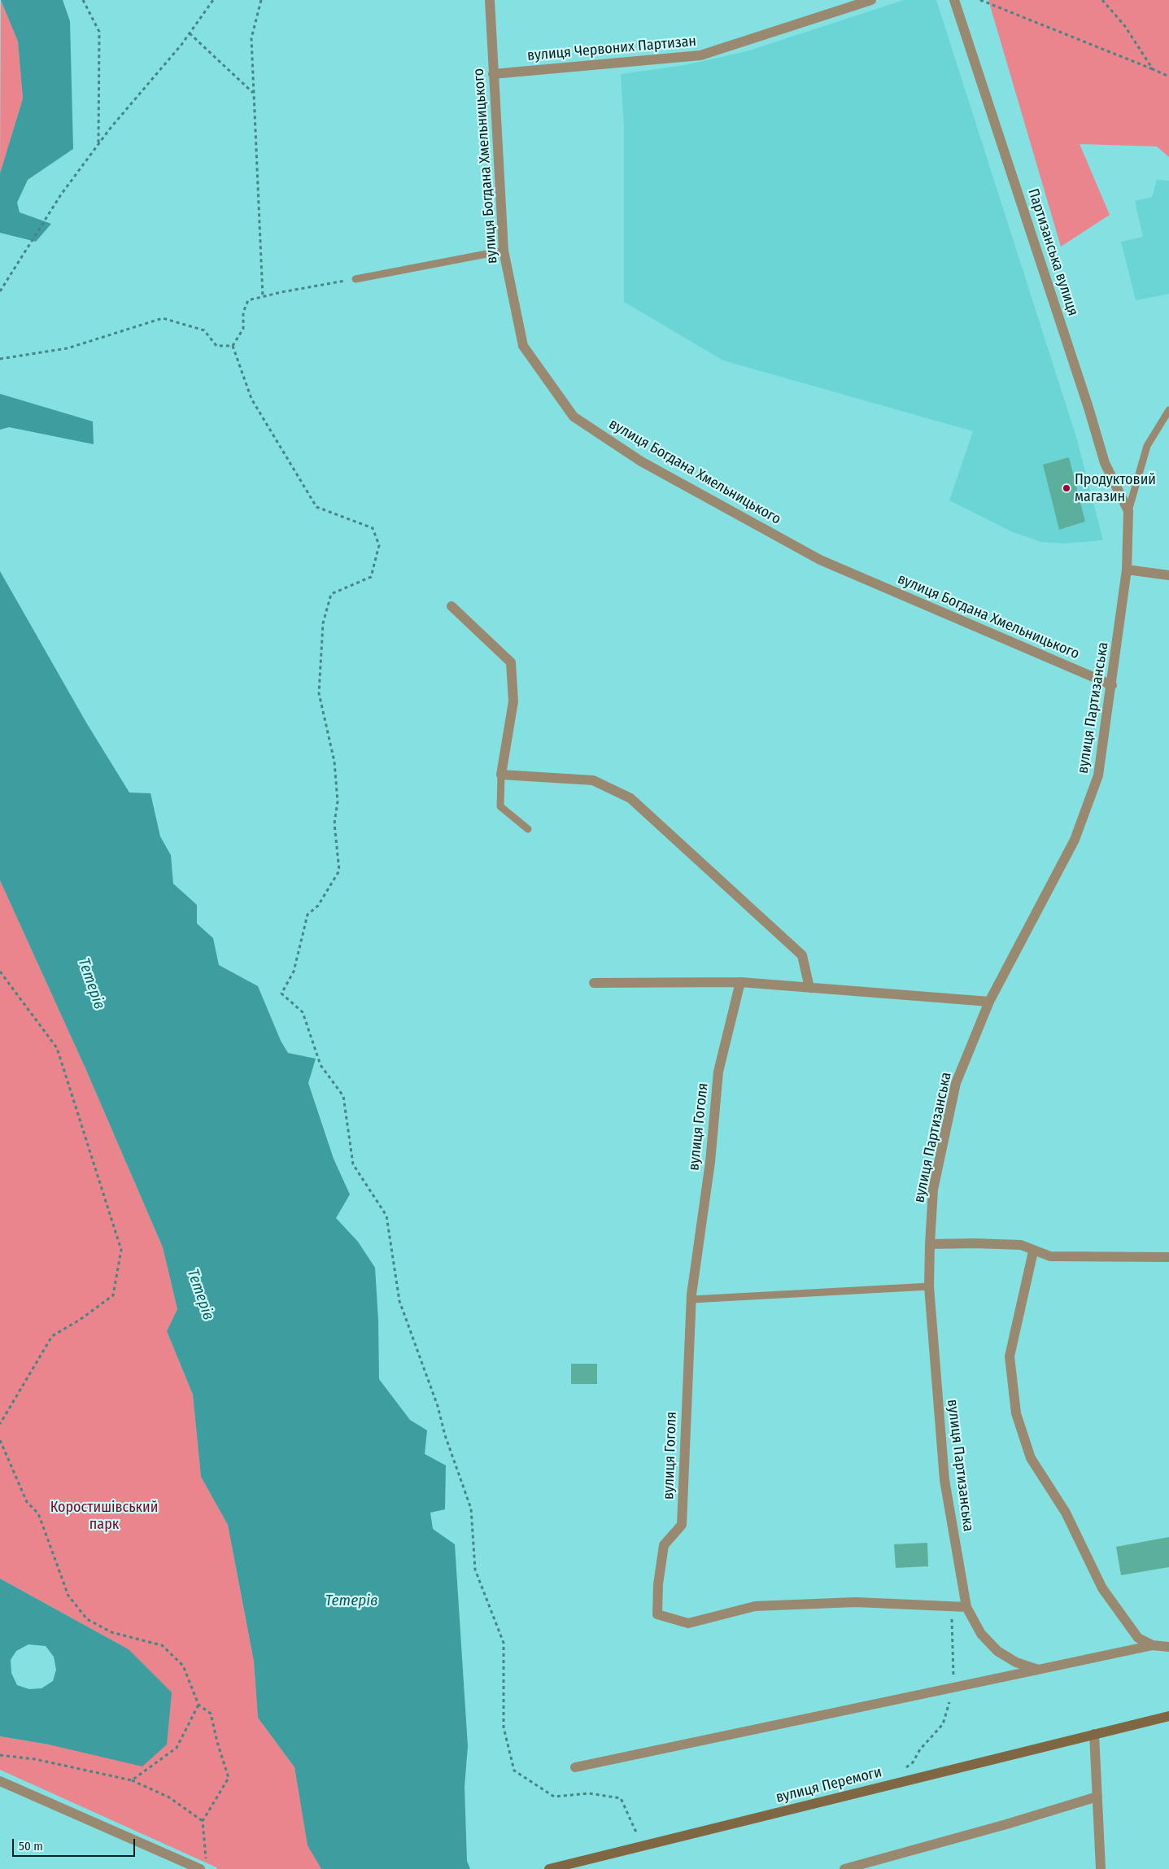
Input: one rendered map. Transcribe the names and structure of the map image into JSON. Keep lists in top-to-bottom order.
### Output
{
  "streets": {
    "main road": ["вулиця Перемоги"],
    "street": [
      "вулиця Червоних Партизан",
      "вулиця Богдана Хмельницького",
      "Партизанська вулиця",
      "вулиця Партизанська",
      "вулиця Гоголя"
    ]
  },
  "crossings": [
    ["вулиця Червоних Партизан", "вулиця Богдана Хмельницького"],
    ["вулиця Богдана Хмельницького", "вулиця Партизанська"],
    ["вулиця Партизанська", "вулиця Гоголя"]
  ],
  "water": ["Тетерів"],
  "parks": ["Коростишівський парк"],
  "places": ["Продуктовий магазин"],
  "scale_bar": "50 m"
}
